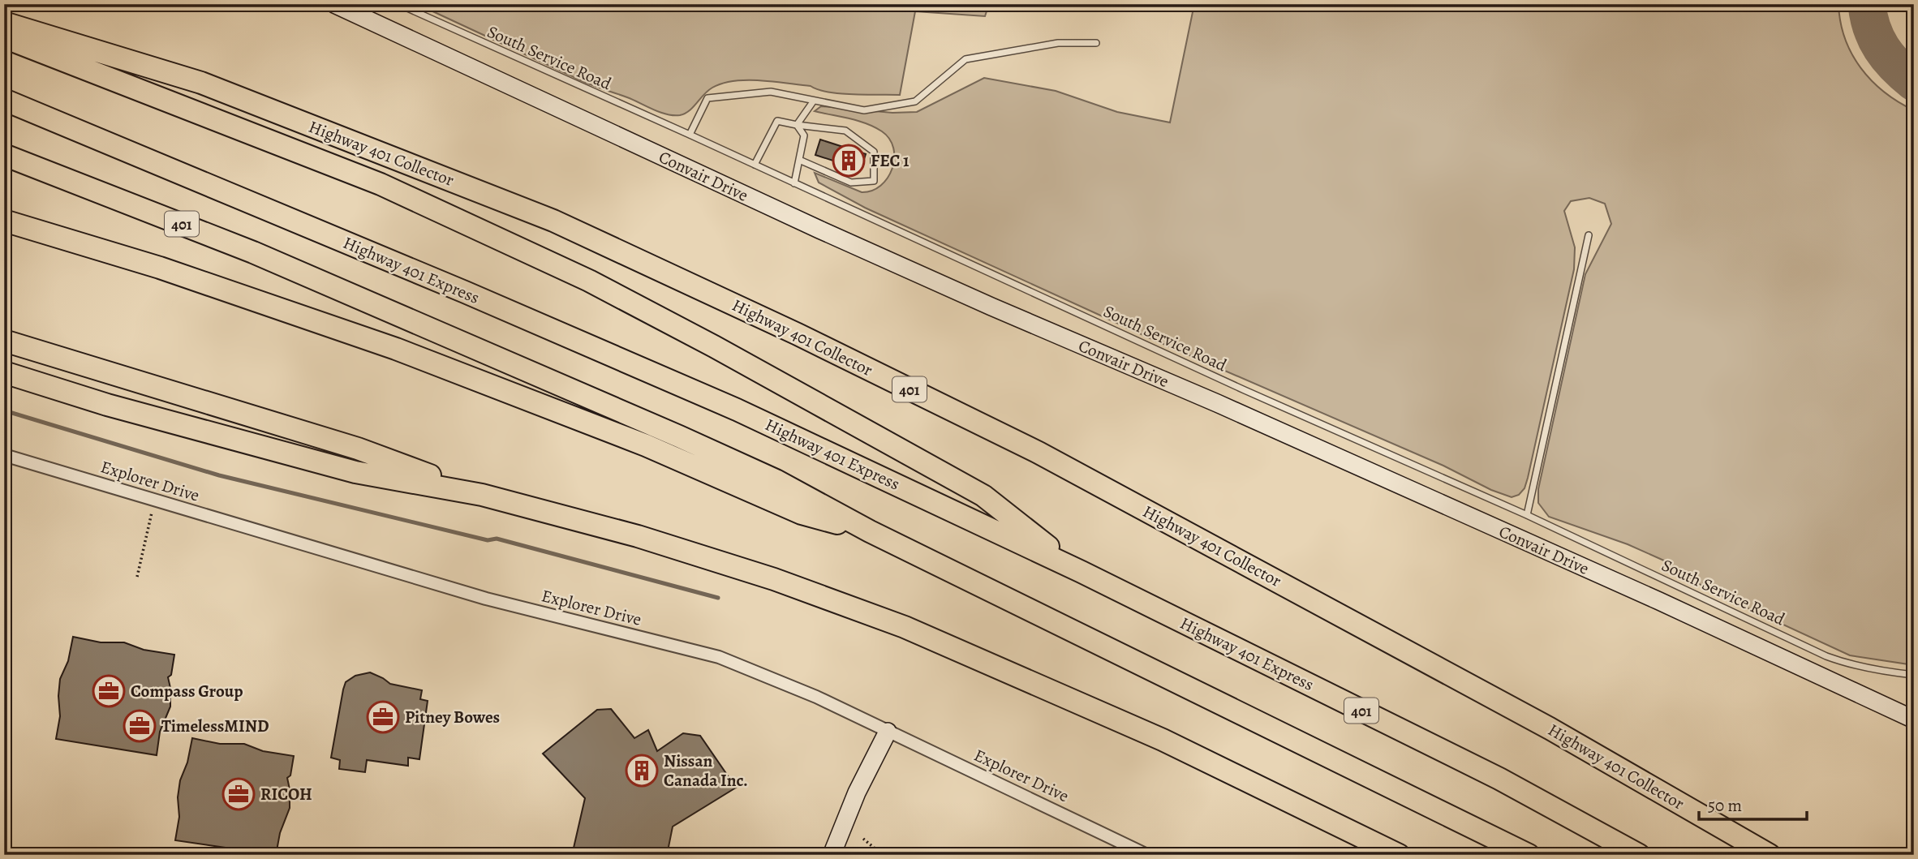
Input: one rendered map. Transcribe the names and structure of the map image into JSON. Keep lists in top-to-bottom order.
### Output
{
  "streets": {
    "highway": ["Highway 401 Collector", "401", "Highway 401 Express"],
    "street": ["Convair Drive", "Explorer Drive"],
    "lane": ["South Service Road"]
  },
  "places": {
    "building": ["FEC 1", "Nissan Canada Inc."],
    "office": [
      "Compass Group",
      "Pitney Bowes",
      "TimelessMIND",
      "RICOH"
    ]
  },
  "scale_bar": "50 m"
}
